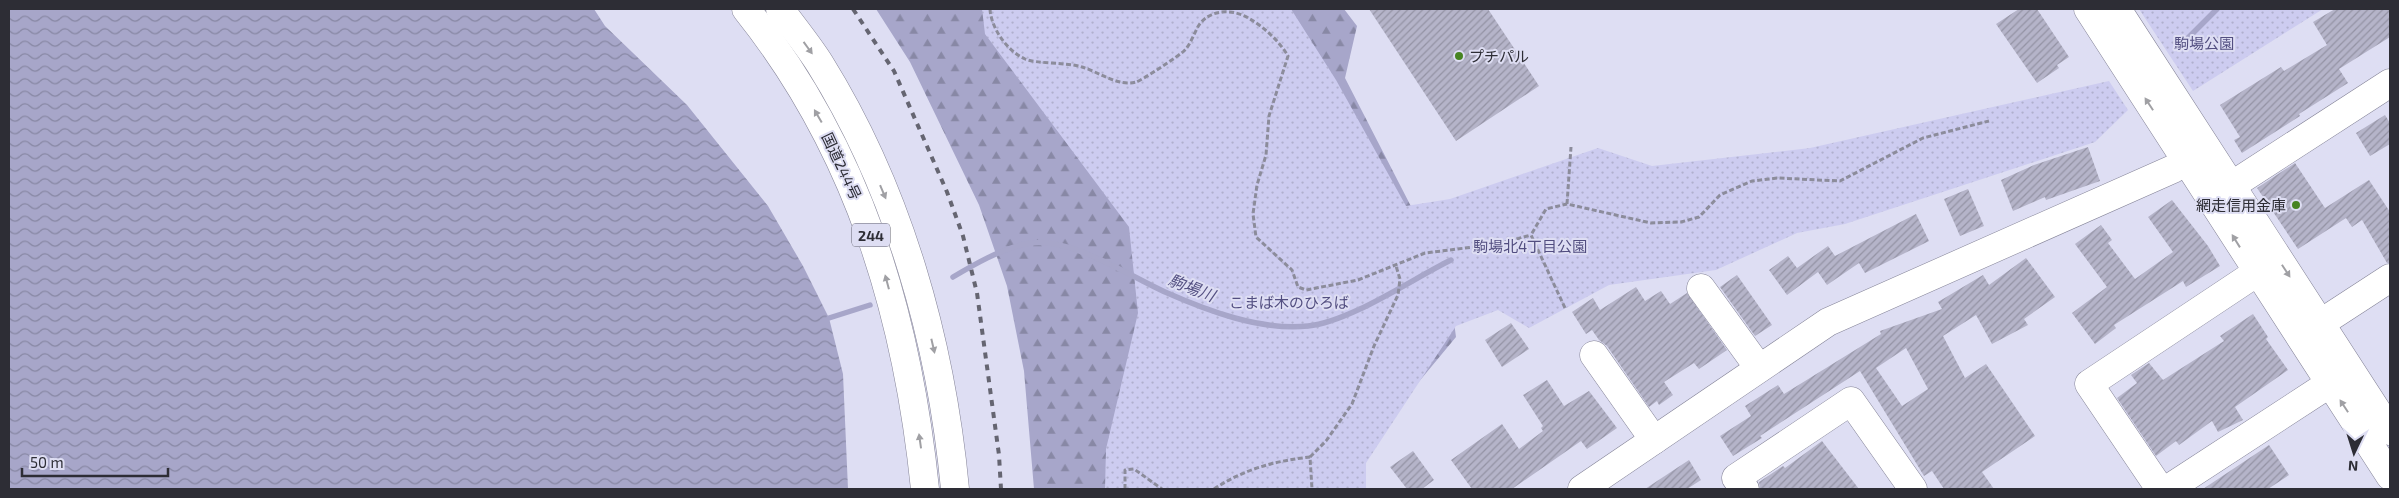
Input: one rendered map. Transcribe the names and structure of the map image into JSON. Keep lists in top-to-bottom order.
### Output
{
  "streets": {
    "main road": ["国道244号", "244"]
  },
  "water": ["駒場川"],
  "parks": ["駒場公園", "駒場北4丁目公園", "こまば木のひろば"],
  "places": ["プチパル", "網走信用金庫"],
  "scale_bar": "50 m",
  "north": "bottom"
}
